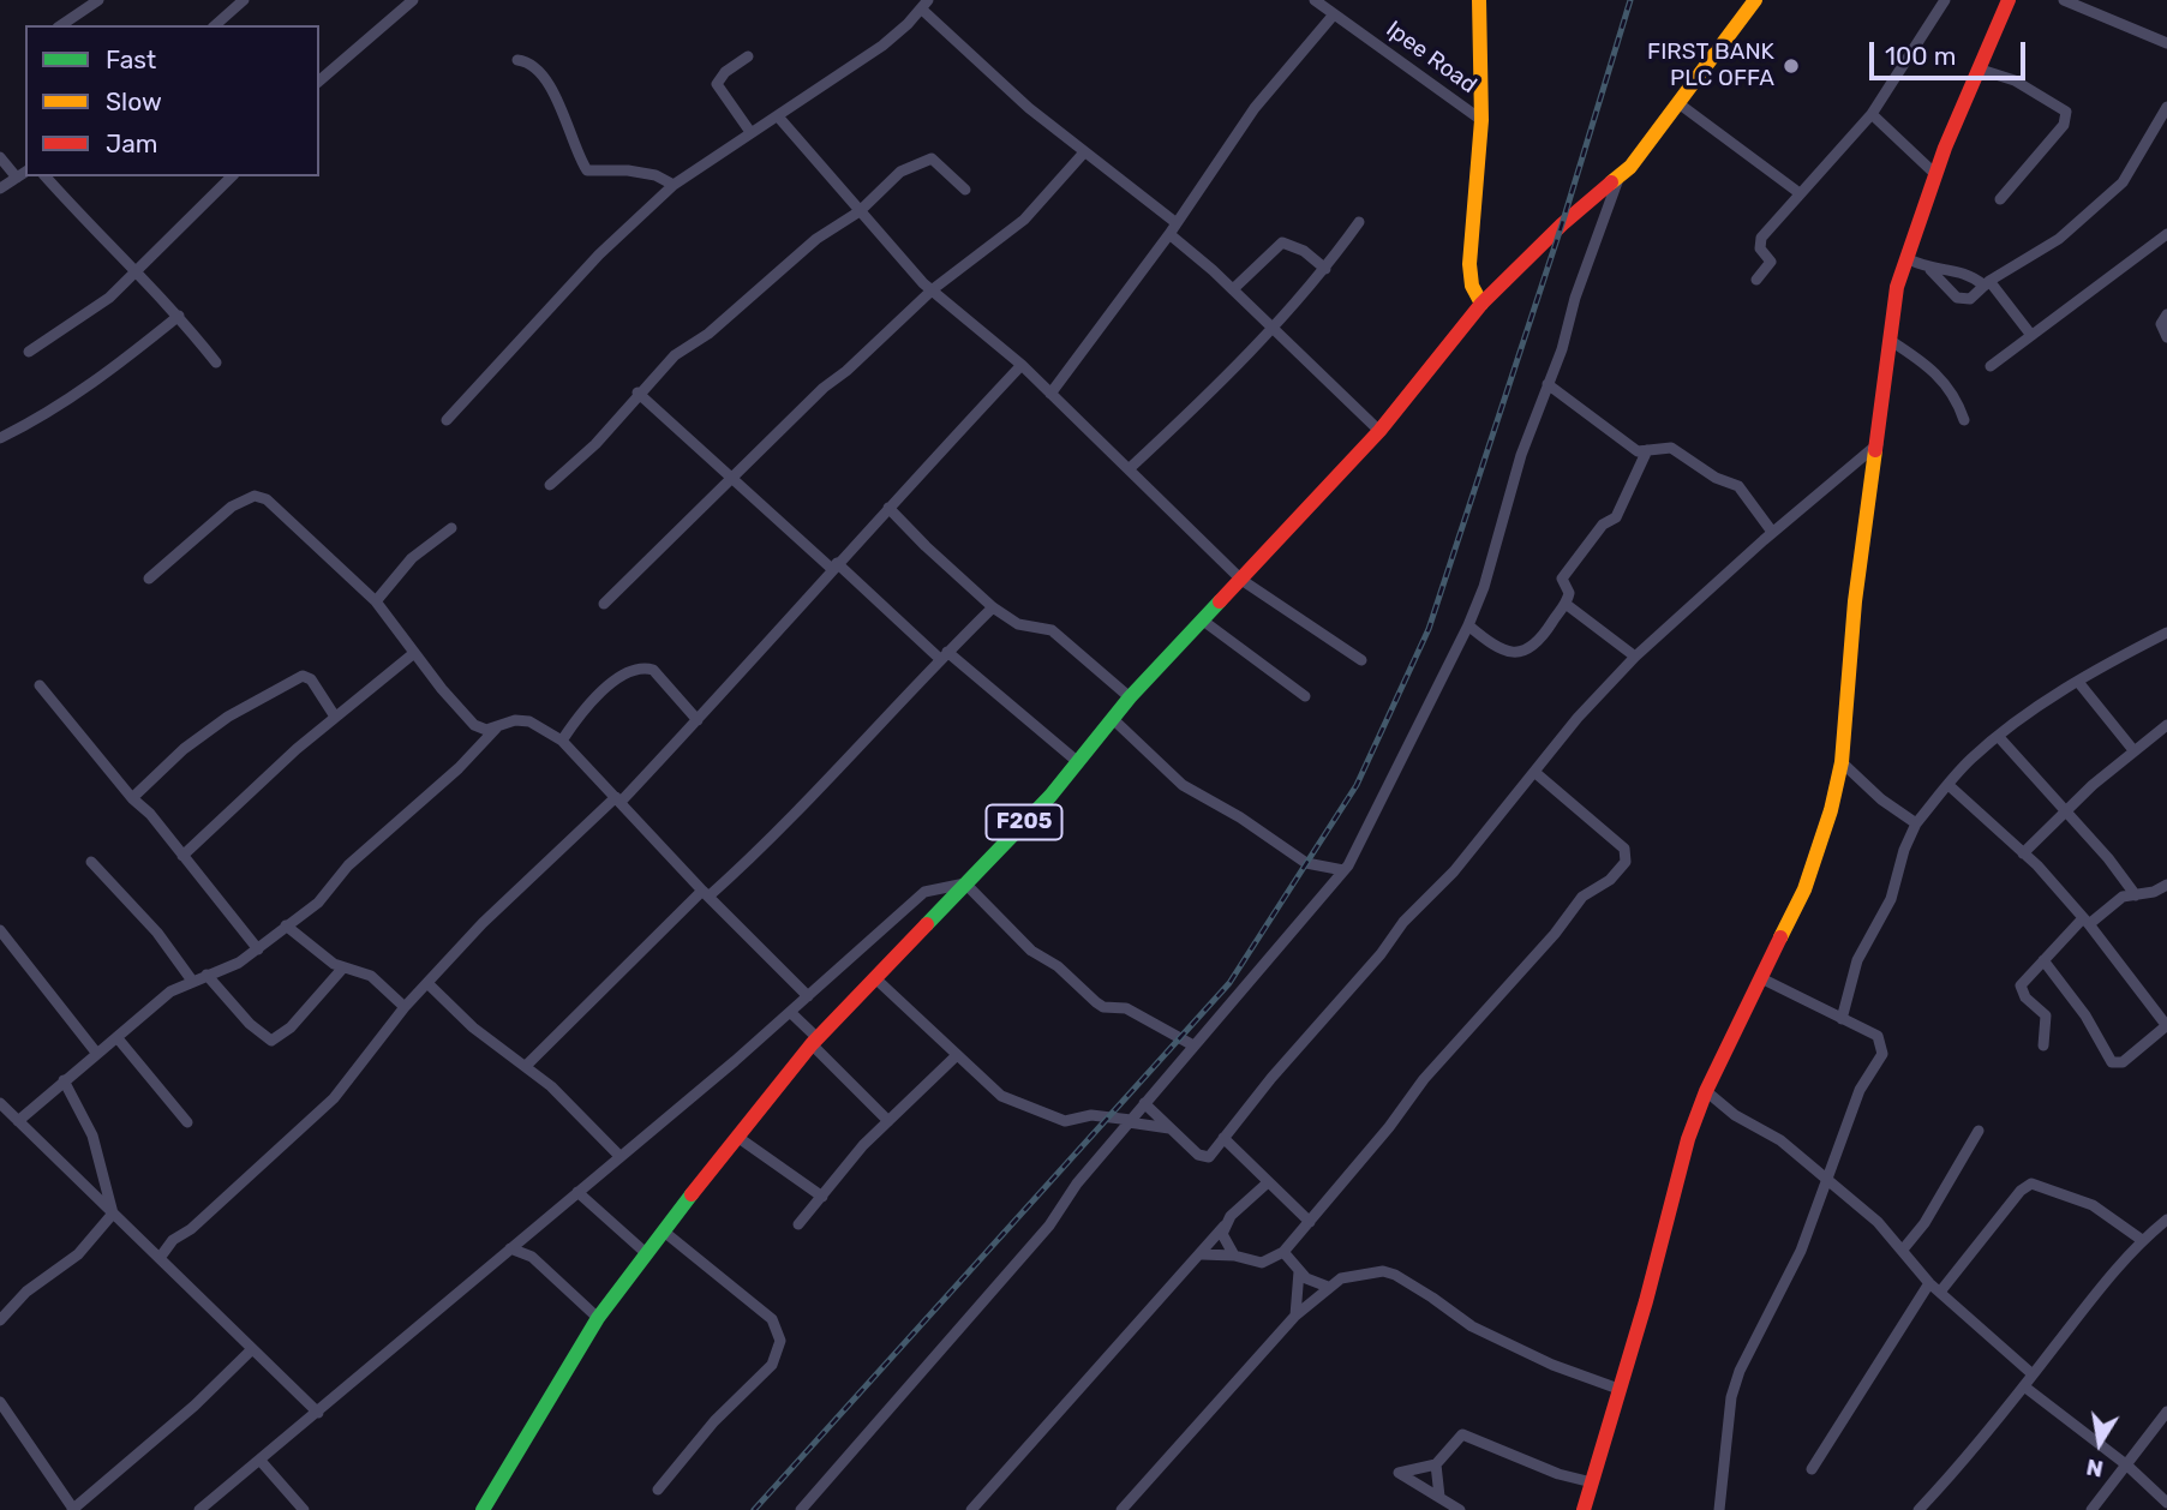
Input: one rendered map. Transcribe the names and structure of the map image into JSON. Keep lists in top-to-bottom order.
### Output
{
  "streets": {
    "main road": ["F205"],
    "street": ["Ipee Road"]
  },
  "places": ["FIRST BANK PLC OFFA"],
  "legend": ["Fast", "Slow", "Jam"],
  "scale_bar": "100 m",
  "north": "bottom"
}
